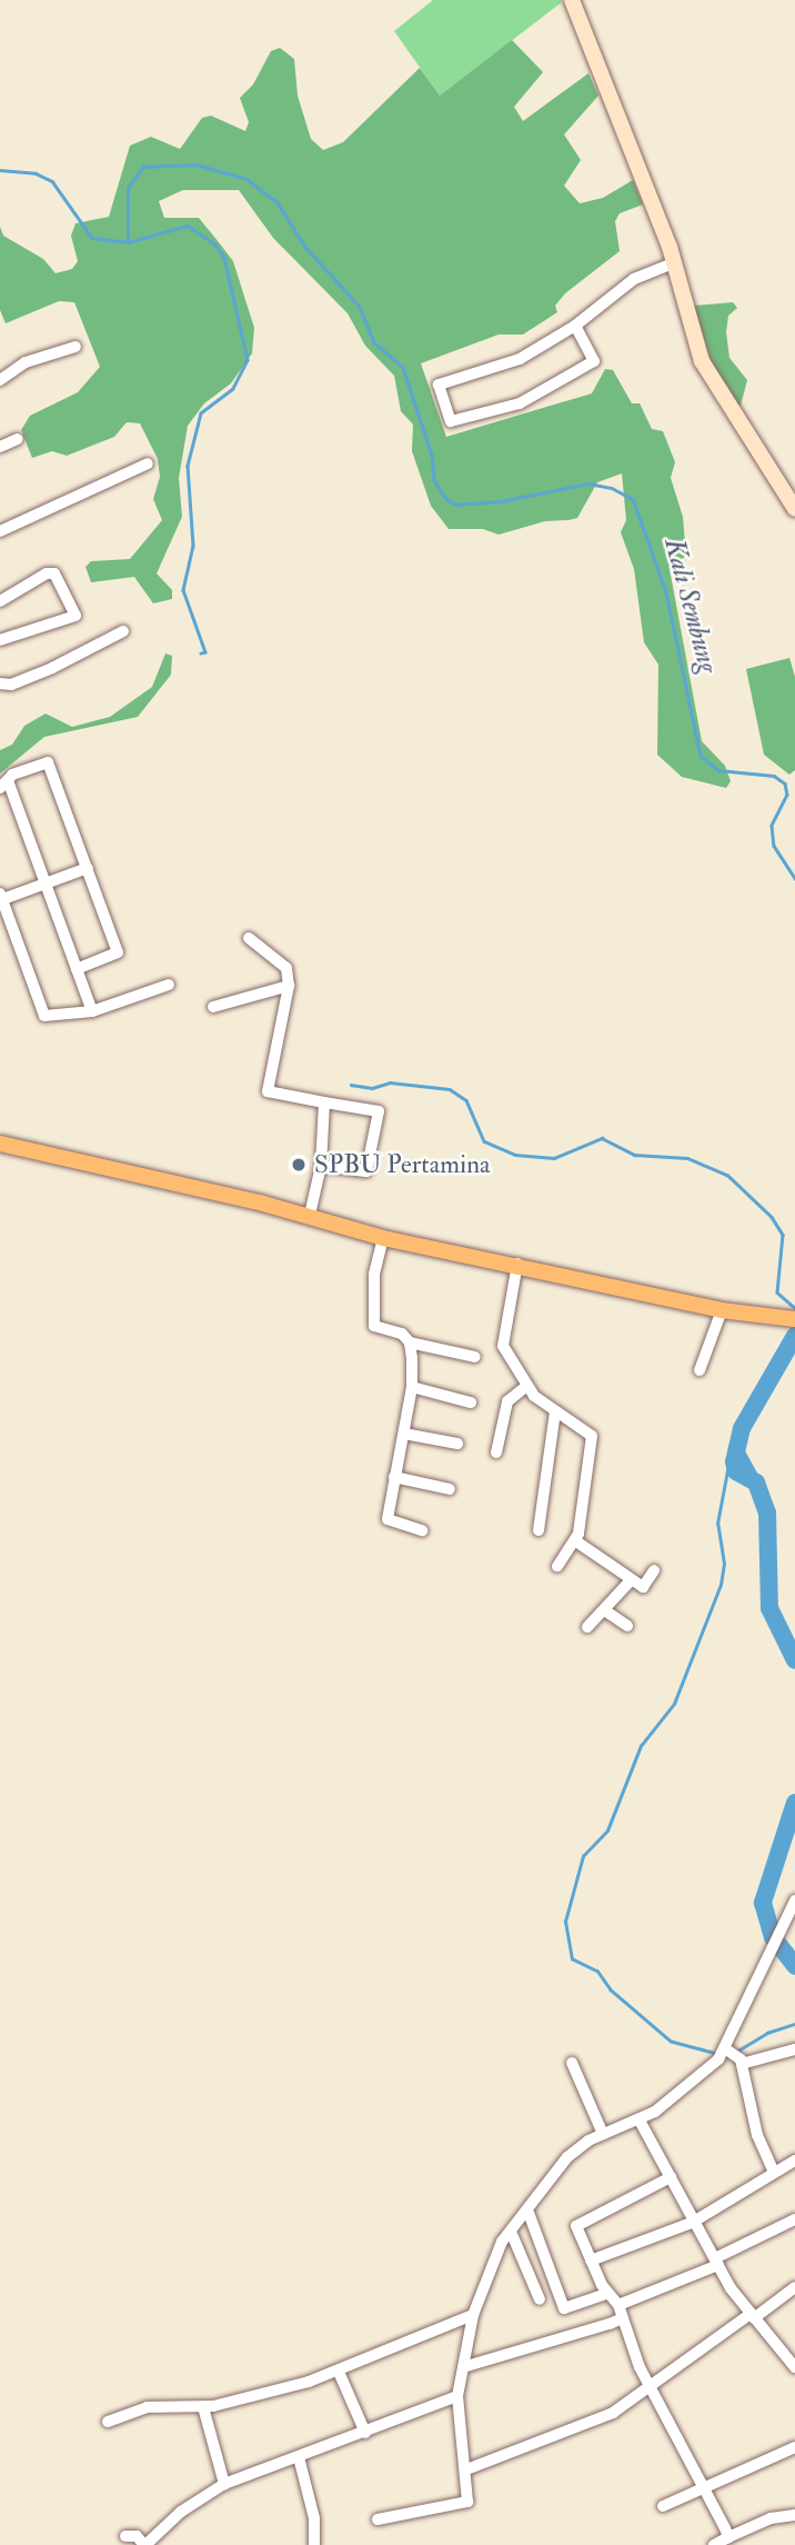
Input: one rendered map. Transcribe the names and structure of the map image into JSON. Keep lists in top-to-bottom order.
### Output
{
  "water": ["Kali Sembung"],
  "places": ["SPBU Pertamina"]
}
